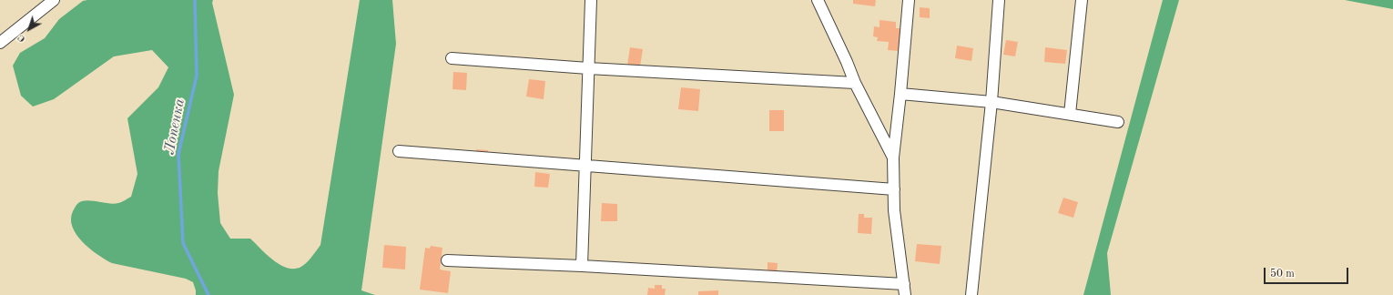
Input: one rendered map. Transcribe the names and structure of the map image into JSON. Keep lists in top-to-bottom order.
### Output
{
  "water": ["Лопенка"],
  "scale_bar": "50 m",
  "north": "bottom left"
}
